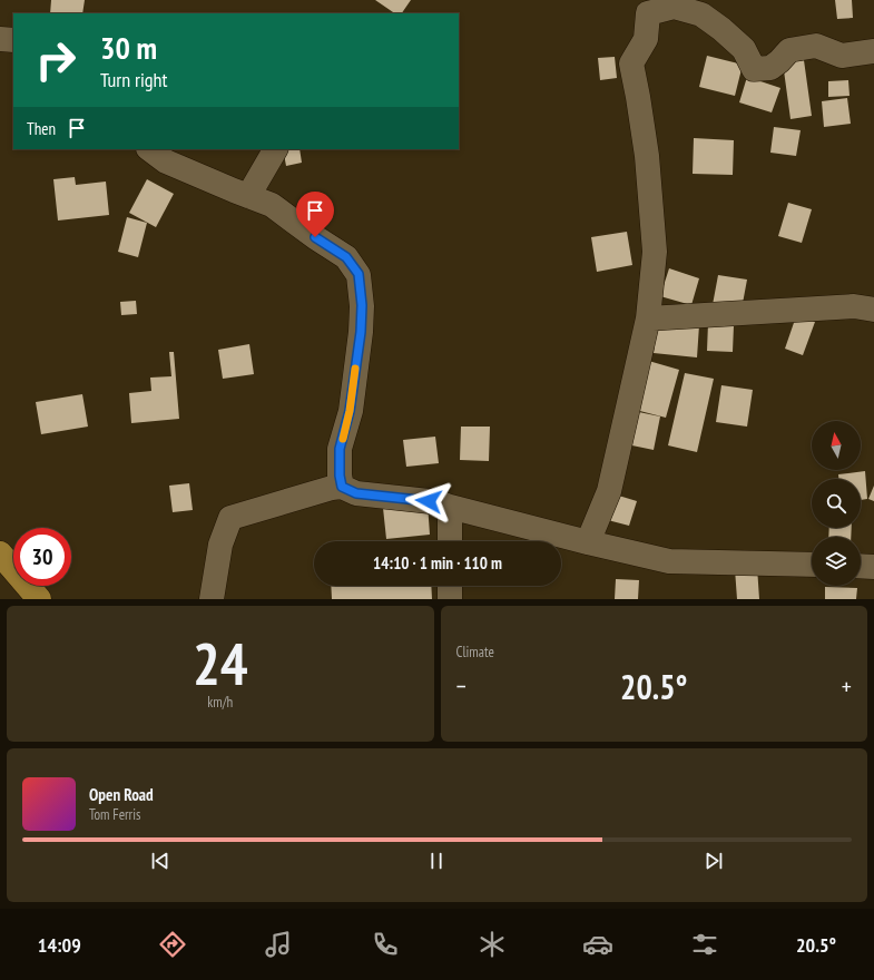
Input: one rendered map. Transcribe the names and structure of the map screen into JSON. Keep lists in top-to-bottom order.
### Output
{
  "north": "top",
  "page": {
    "turn": ["30 m", "Turn right"],
    "then": "Then",
    "limit": "30",
    "trip": "14:10 · 1 min · 110 m",
    "tile": [
      ["24", "km/h"],
      "Climate"
    ],
    "heat": ["−", "20.5°", "+"],
    "song": ["Open Road", "Tom Ferris"],
    "tabs": ["14:09", "20.5°"]
  }
}
